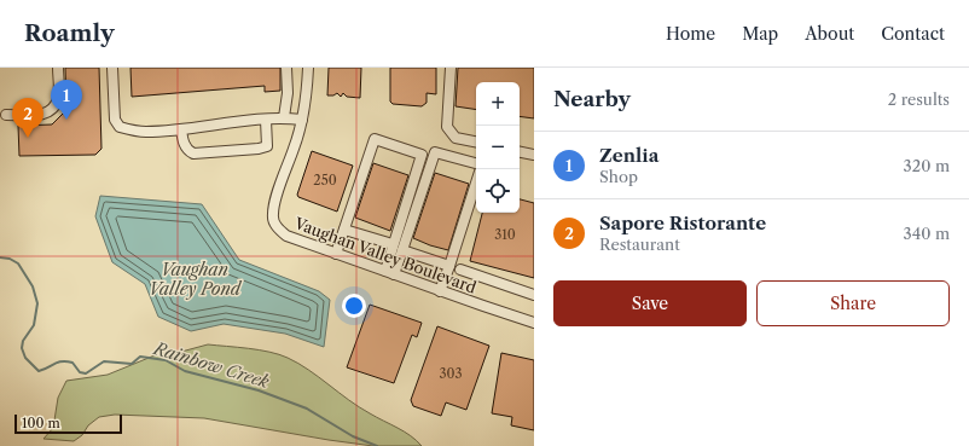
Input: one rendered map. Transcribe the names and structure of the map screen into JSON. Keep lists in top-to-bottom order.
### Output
{
  "streets": {
    "street": ["Vaughan Valley Boulevard"]
  },
  "water": ["Vaughan Valley Pond", "Rainbow Creek"],
  "house_numbers": ["250", "310", "303"],
  "scale_bar": "100 m",
  "page": {
    "header": "Roamly",
    "nav": [
      "Home",
      "Map",
      "About",
      "Contact"
    ],
    "heading": ["Nearby", "2 results"],
    "pins": ["1", "2"],
    "map_buttons": ["+", "−"],
    "list": [
      {
        "mark": "1",
        "name": "Zenlia",
        "note": "Shop",
        "value": "320 m"
      },
      {
        "mark": "2",
        "name": "Sapore Ristorante",
        "note": "Restaurant",
        "value": "340 m"
      }
    ],
    "buttons": ["Save", "Share"],
    "scale": "100 m"
  }
}
